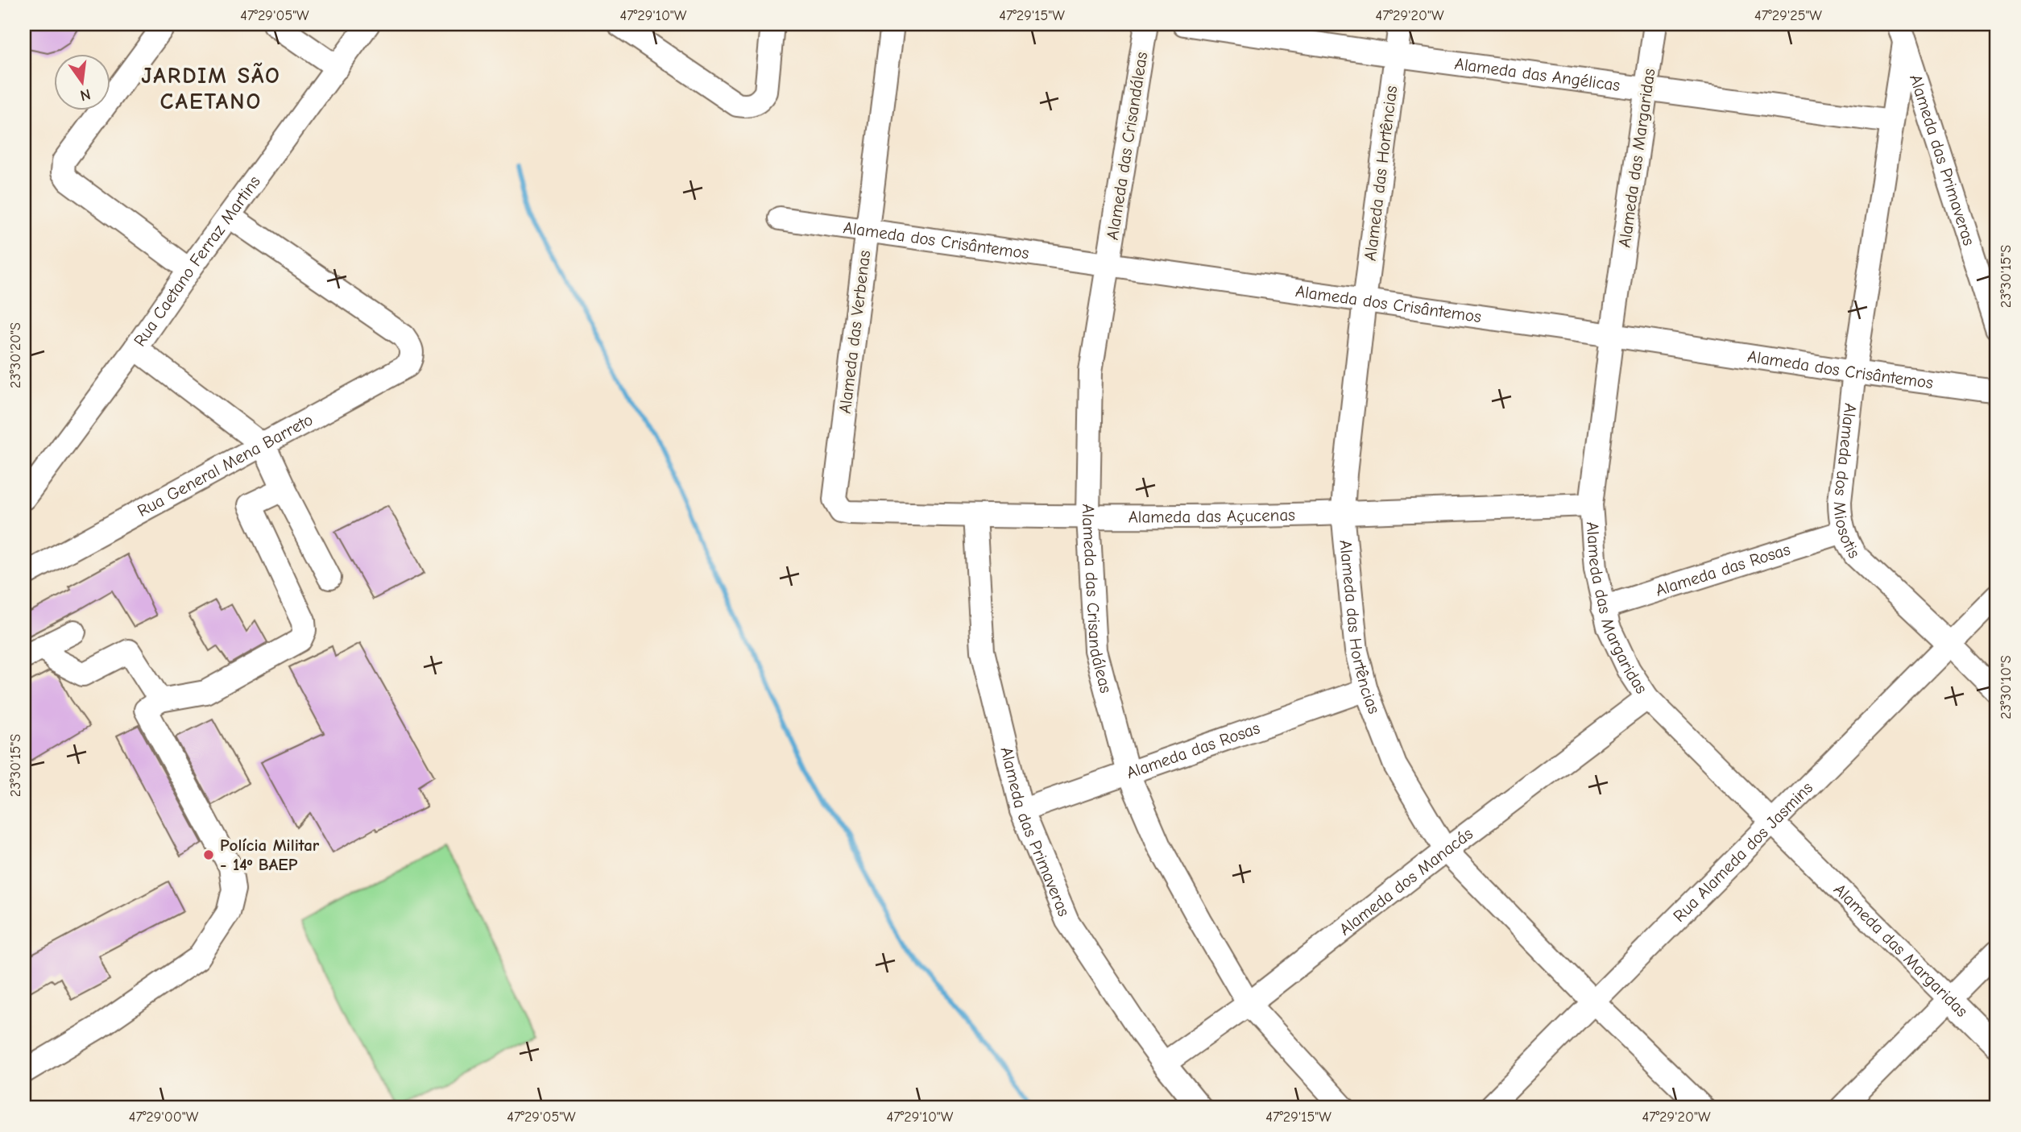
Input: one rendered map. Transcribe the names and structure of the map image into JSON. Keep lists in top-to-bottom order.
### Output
{
  "streets": {
    "street": [
      "Alameda das Angélicas",
      "Alameda das Crisandáleas",
      "Alameda das Margaridas",
      "Alameda das Primaveras",
      "Alameda das Hortências",
      "Alameda dos Crisântemos",
      "Rua Caetano Ferraz Martins",
      "Alameda das Verbenas",
      "Rua General Mena Barreto",
      "Alameda dos Miosotis",
      "Alameda das Açucenas",
      "Alameda das Rosas",
      "Rua Alameda dos Jasmins",
      "Alameda dos Manacás"
    ]
  },
  "crossings": [
    ["Alameda das Angélicas", "Alameda das Margaridas"],
    ["Alameda das Angélicas", "Alameda das Hortências"],
    ["Alameda das Angélicas", "Alameda dos Miosotis"],
    ["Alameda das Crisandáleas", "Alameda dos Crisântemos"],
    ["Alameda das Crisandáleas", "Alameda das Açucenas"],
    ["Alameda das Crisandáleas", "Alameda das Rosas"],
    ["Alameda das Crisandáleas", "Alameda dos Manacás"],
    ["Alameda das Margaridas", "Alameda dos Crisântemos"],
    ["Alameda das Margaridas", "Alameda das Açucenas"],
    ["Alameda das Margaridas", "Alameda das Rosas"],
    ["Alameda das Margaridas", "Rua Alameda dos Jasmins"],
    ["Alameda das Margaridas", "Alameda dos Manacás"],
    ["Alameda das Primaveras", "Alameda dos Miosotis"],
    ["Alameda das Primaveras", "Alameda das Açucenas"],
    ["Alameda das Primaveras", "Alameda das Rosas"],
    ["Alameda das Primaveras", "Alameda dos Manacás"],
    ["Alameda das Hortências", "Alameda dos Crisântemos"],
    ["Alameda das Hortências", "Alameda das Açucenas"],
    ["Alameda das Hortências", "Alameda das Rosas"],
    ["Alameda das Hortências", "Rua Alameda dos Jasmins"],
    ["Alameda das Hortências", "Alameda dos Manacás"],
    ["Alameda dos Crisântemos", "Alameda das Verbenas"],
    ["Alameda dos Crisântemos", "Alameda dos Miosotis"],
    ["Rua Caetano Ferraz Martins", "Rua General Mena Barreto"],
    ["Alameda das Verbenas", "Alameda das Açucenas"],
    ["Alameda dos Miosotis", "Alameda das Rosas"],
    ["Alameda dos Miosotis", "Rua Alameda dos Jasmins"]
  ],
  "districts": ["JARDIM SÃO CAETANO"],
  "places": ["Polícia Militar - 14º BAEP"],
  "north": "bottom",
  "coordinates": [
    "47°29'05\"W",
    "47°29'10\"W",
    "47°29'15\"W",
    "47°29'20\"W",
    "47°29'25\"W",
    "23°30'15\"S",
    "23°30'20\"S",
    "23°30'10\"S",
    "47°29'00\"W"
  ]
}
